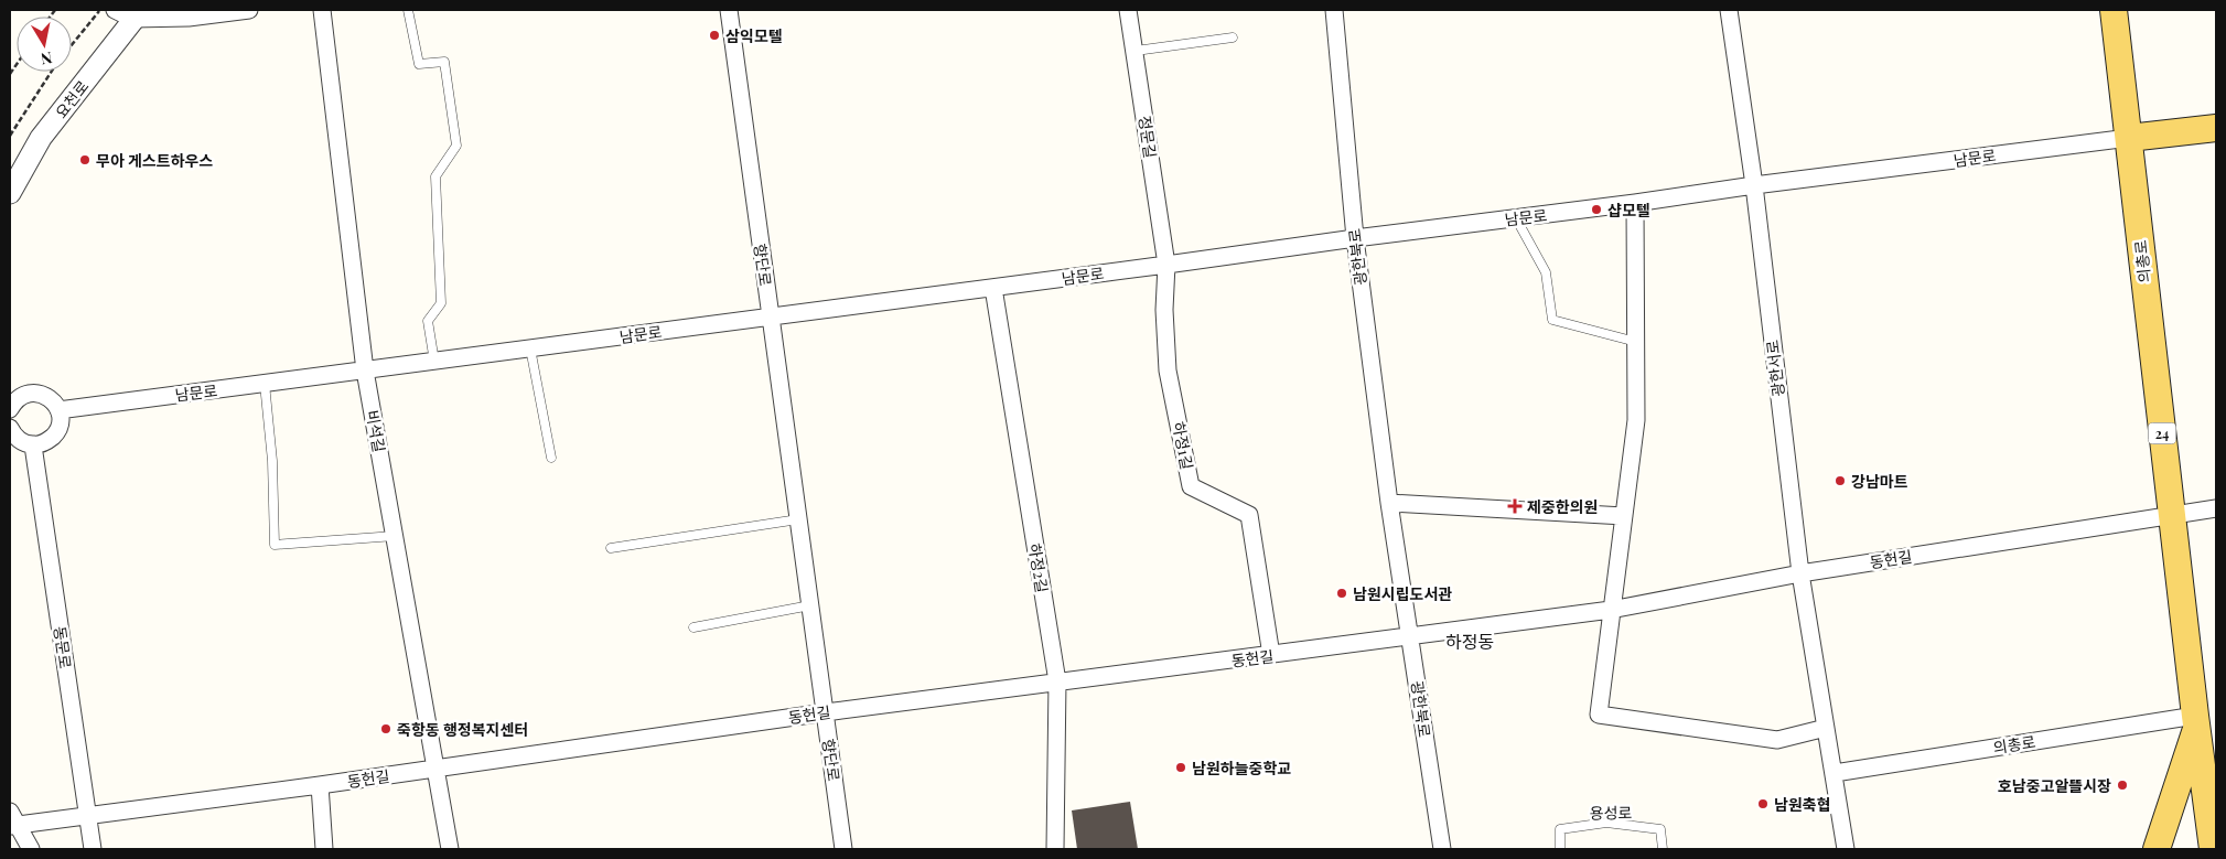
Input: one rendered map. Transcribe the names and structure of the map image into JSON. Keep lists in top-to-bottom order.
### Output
{
  "streets": {
    "main road": ["남문로", "의총로", "24"],
    "street": [
      "요천로",
      "정문길",
      "광한북로",
      "향단로",
      "광한서로",
      "비석길",
      "하정1길",
      "동헌길",
      "하정2길",
      "동문로"
    ],
    "lane": ["용성로"]
  },
  "crossings": [
    ["정문길", "남문로"],
    ["정문길", "하정1길"],
    ["남문로", "광한북로"],
    ["남문로", "의총로"],
    ["남문로", "향단로"],
    ["남문로", "광한서로"],
    ["남문로", "비석길"],
    ["남문로", "하정1길"],
    ["남문로", "하정2길"],
    ["광한북로", "동헌길"],
    ["의총로", "광한서로"],
    ["의총로", "24"],
    ["의총로", "동헌길"],
    ["향단로", "동헌길"],
    ["광한서로", "동헌길"],
    ["비석길", "동헌길"],
    ["하정1길", "동헌길"],
    ["동헌길", "하정2길"],
    ["동헌길", "동문로"]
  ],
  "districts": ["하정동"],
  "places": {
    "other": [
      "삼익모텔",
      "무아 게스트하우스",
      "샵모텔",
      "강남마트",
      "남원시립도서관",
      "죽항동 행정복지센터",
      "남원하늘중학교",
      "호남중고알뜰시장",
      "남원축협"
    ],
    "health": ["제중한의원"]
  },
  "north": "bottom"
}
